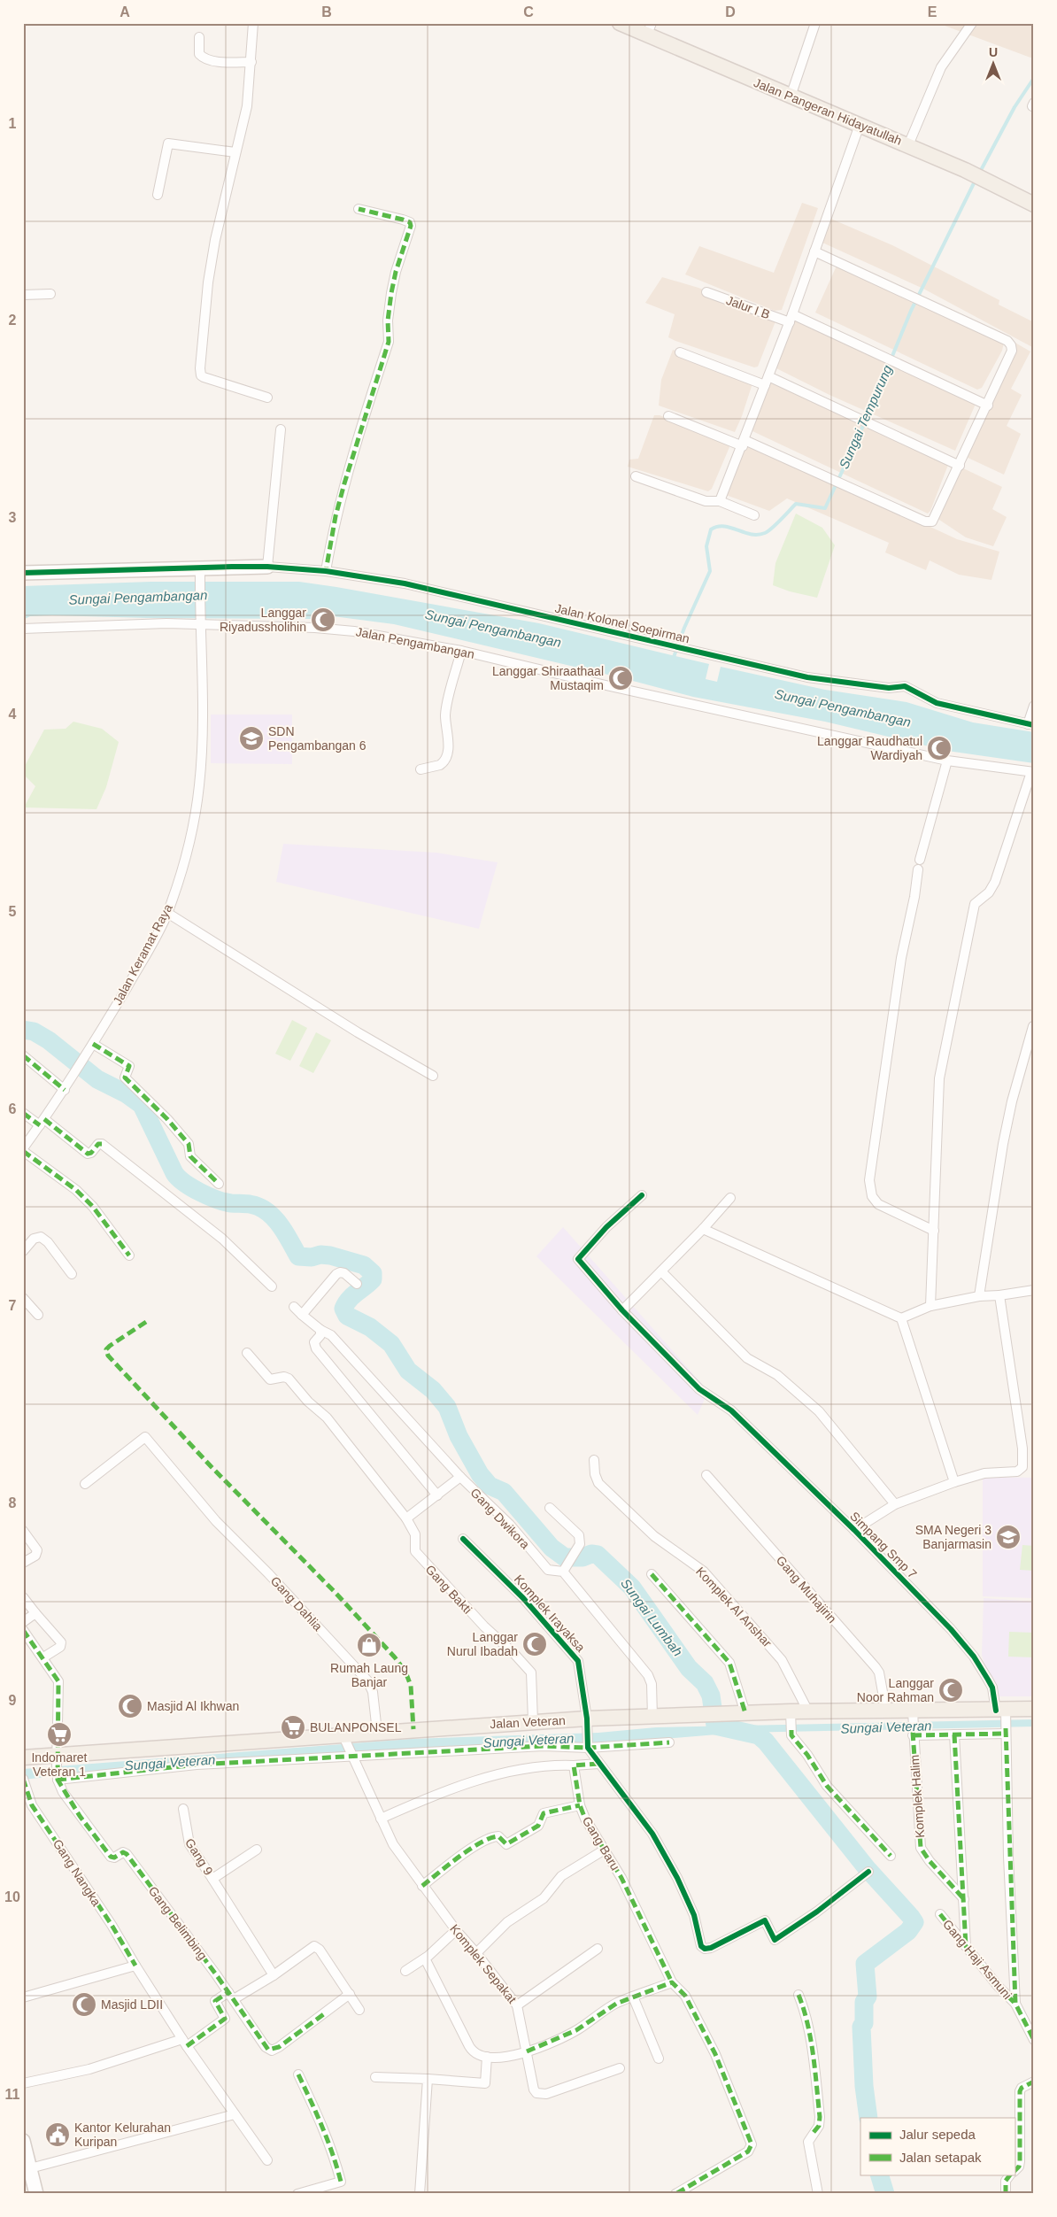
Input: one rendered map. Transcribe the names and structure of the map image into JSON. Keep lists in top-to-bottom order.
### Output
{
  "streets": {
    "main road": ["Jalan Pangeran Hidayatullah", "Jalan Veteran"],
    "street": [
      "Jalur I B",
      "Jalan Kolonel Soepirman",
      "Jalan Pengambangan",
      "Jalan Keramat Raya",
      "Gang Dwikora",
      "Simpang Smp 7",
      "Gang Bakti",
      "Gang Muhajirin",
      "Gang Dahlia",
      "Komplek Al Anshar",
      "Komplek Irayaksa",
      "Komplek Halim",
      "Gang Baru",
      "Gang 9",
      "Gang Nangka",
      "Gang Belimbing",
      "Gang Haji Asmuni",
      "Komplek Sepakat"
    ]
  },
  "crossings": [
    ["Jalan Kolonel Soepirman", "Jalan Keramat Raya"],
    ["Jalan Pengambangan", "Jalan Keramat Raya"],
    ["Simpang Smp 7", "Jalan Veteran"],
    ["Simpang Smp 7", "Gang Haji Asmuni"],
    ["Gang Bakti", "Jalan Veteran"],
    ["Gang Muhajirin", "Jalan Veteran"],
    ["Gang Dahlia", "Jalan Veteran"],
    ["Komplek Al Anshar", "Jalan Veteran"],
    ["Komplek Irayaksa", "Jalan Veteran"],
    ["Jalan Veteran", "Komplek Halim"],
    ["Jalan Veteran", "Gang Belimbing"],
    ["Jalan Veteran", "Komplek Sepakat"]
  ],
  "water": [
    "Sungai Tempurung",
    "Sungai Pengambangan",
    "Sungai Lumbah",
    "Sungai Veteran"
  ],
  "places": {
    "mosque": [
      "Langgar Riyadussholihin",
      "Langgar Shiraathaal Mustaqim",
      "Langgar Raudhatul Wardiyah",
      "Langgar Nurul Ibadah",
      "Langgar Noor Rahman",
      "Masjid Al Ikhwan",
      "Masjid LDII"
    ],
    "school or university": ["SDN Pengambangan 6", "SMA Negeri 3 Banjarmasin"],
    "shop": ["Rumah Laung Banjar"],
    "supermarket": ["BULANPONSEL", "Indomaret Veteran 1"],
    "public building": ["Kantor Kelurahan Kuripan"]
  },
  "legend": ["Jalur sepeda", "Jalan setapak"],
  "north": "top",
  "grid": {
    "columns": [
      "A",
      "B",
      "C",
      "D",
      "E"
    ],
    "rows": [
      "1",
      "2",
      "3",
      "4",
      "5",
      "6",
      "7",
      "8",
      "9",
      "10",
      "11"
    ]
  }
}
